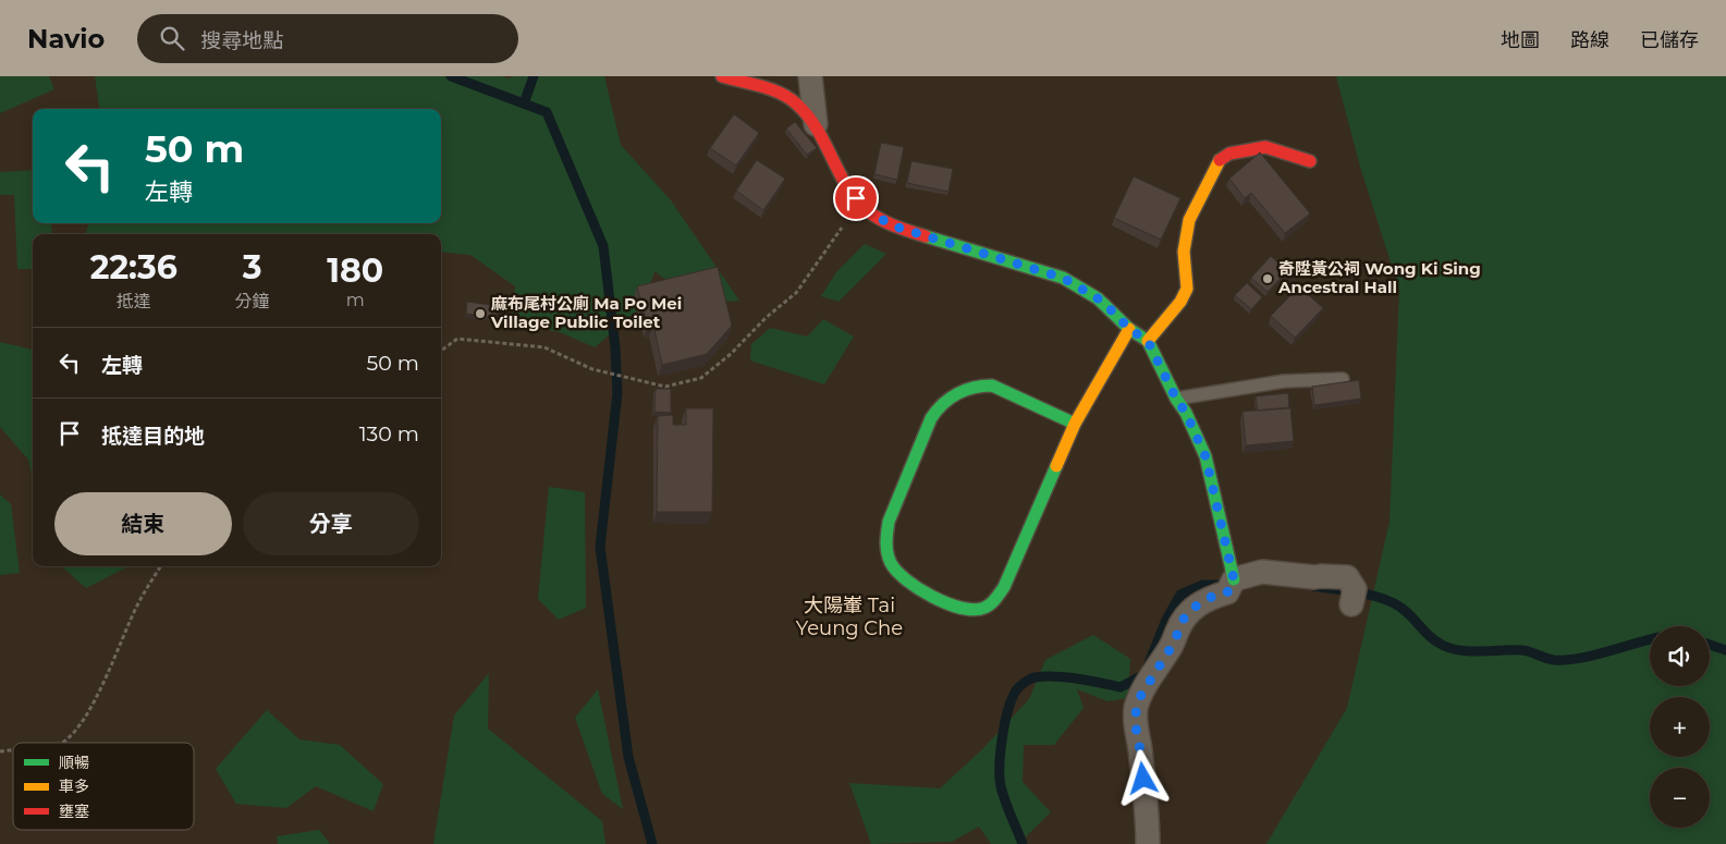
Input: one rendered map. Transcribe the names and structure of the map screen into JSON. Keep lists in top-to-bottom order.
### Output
{
  "districts": ["大陽輋 Tai Yeung Che"],
  "places": ["奇陞黃公祠 Wong Ki Sing Ancestral Hall", "麻布尾村公廁 Ma Po Mei Village Public Toilet"],
  "legend": ["順暢", "車多", "壅塞"],
  "page": {
    "header": "Navio",
    "search": "搜尋地點",
    "nav": ["地圖", "路線", "已儲存"],
    "turn": ["50 m", "左轉"],
    "eta": [
      "22:36",
      "抵達",
      "3",
      "分鐘",
      "180",
      "m"
    ],
    "list": [
      {
        "name": "左轉",
        "value": "50 m"
      },
      {
        "name": "抵達目的地",
        "value": "130 m"
      }
    ],
    "buttons": ["結束", "分享"],
    "map_buttons": ["+", "−"]
  }
}
